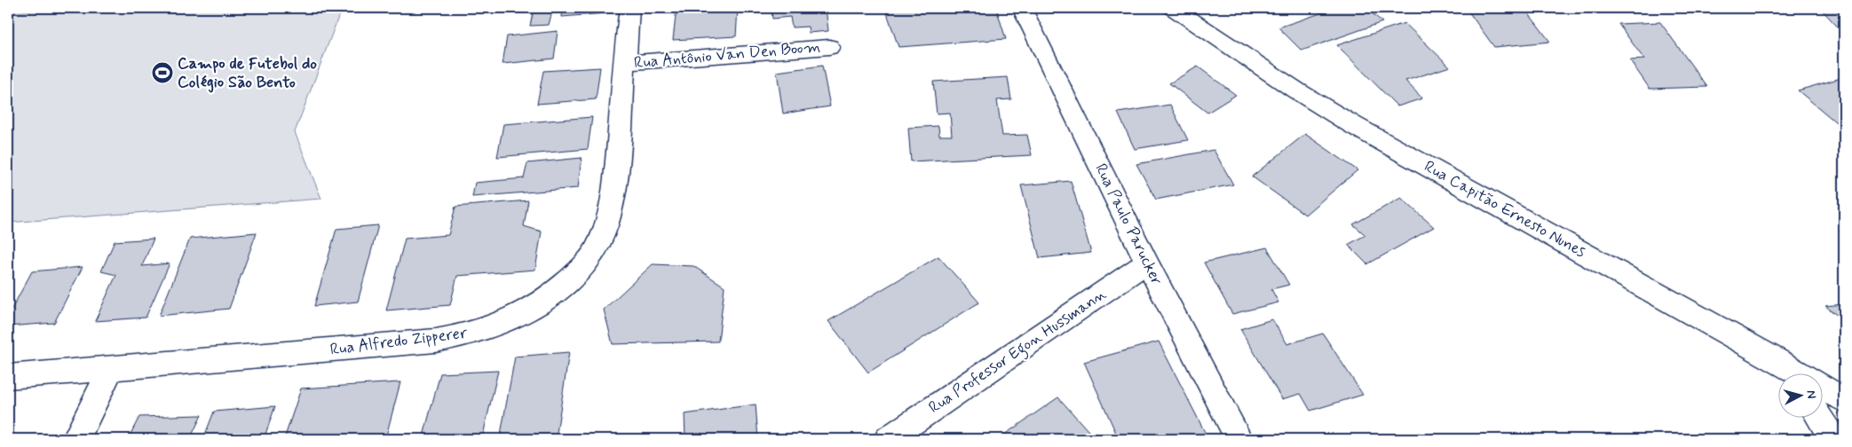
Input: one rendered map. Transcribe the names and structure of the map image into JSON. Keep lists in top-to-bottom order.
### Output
{
  "streets": {
    "street": [
      "Rua Antônio Van Den Boom",
      "Rua Capitão Ernesto Nunes",
      "Rua Paulo Parucker",
      "Rua Alfredo Zipperer",
      "Rua Professor Egon Hussmann"
    ]
  },
  "crossings": [
    ["Rua Antônio Van Den Boom", "Rua Alfredo Zipperer"],
    ["Rua Paulo Parucker", "Rua Professor Egon Hussmann"]
  ],
  "places": {
    "sports": ["Campo de Futebol do Colégio São Bento"]
  },
  "north": "right"
}
